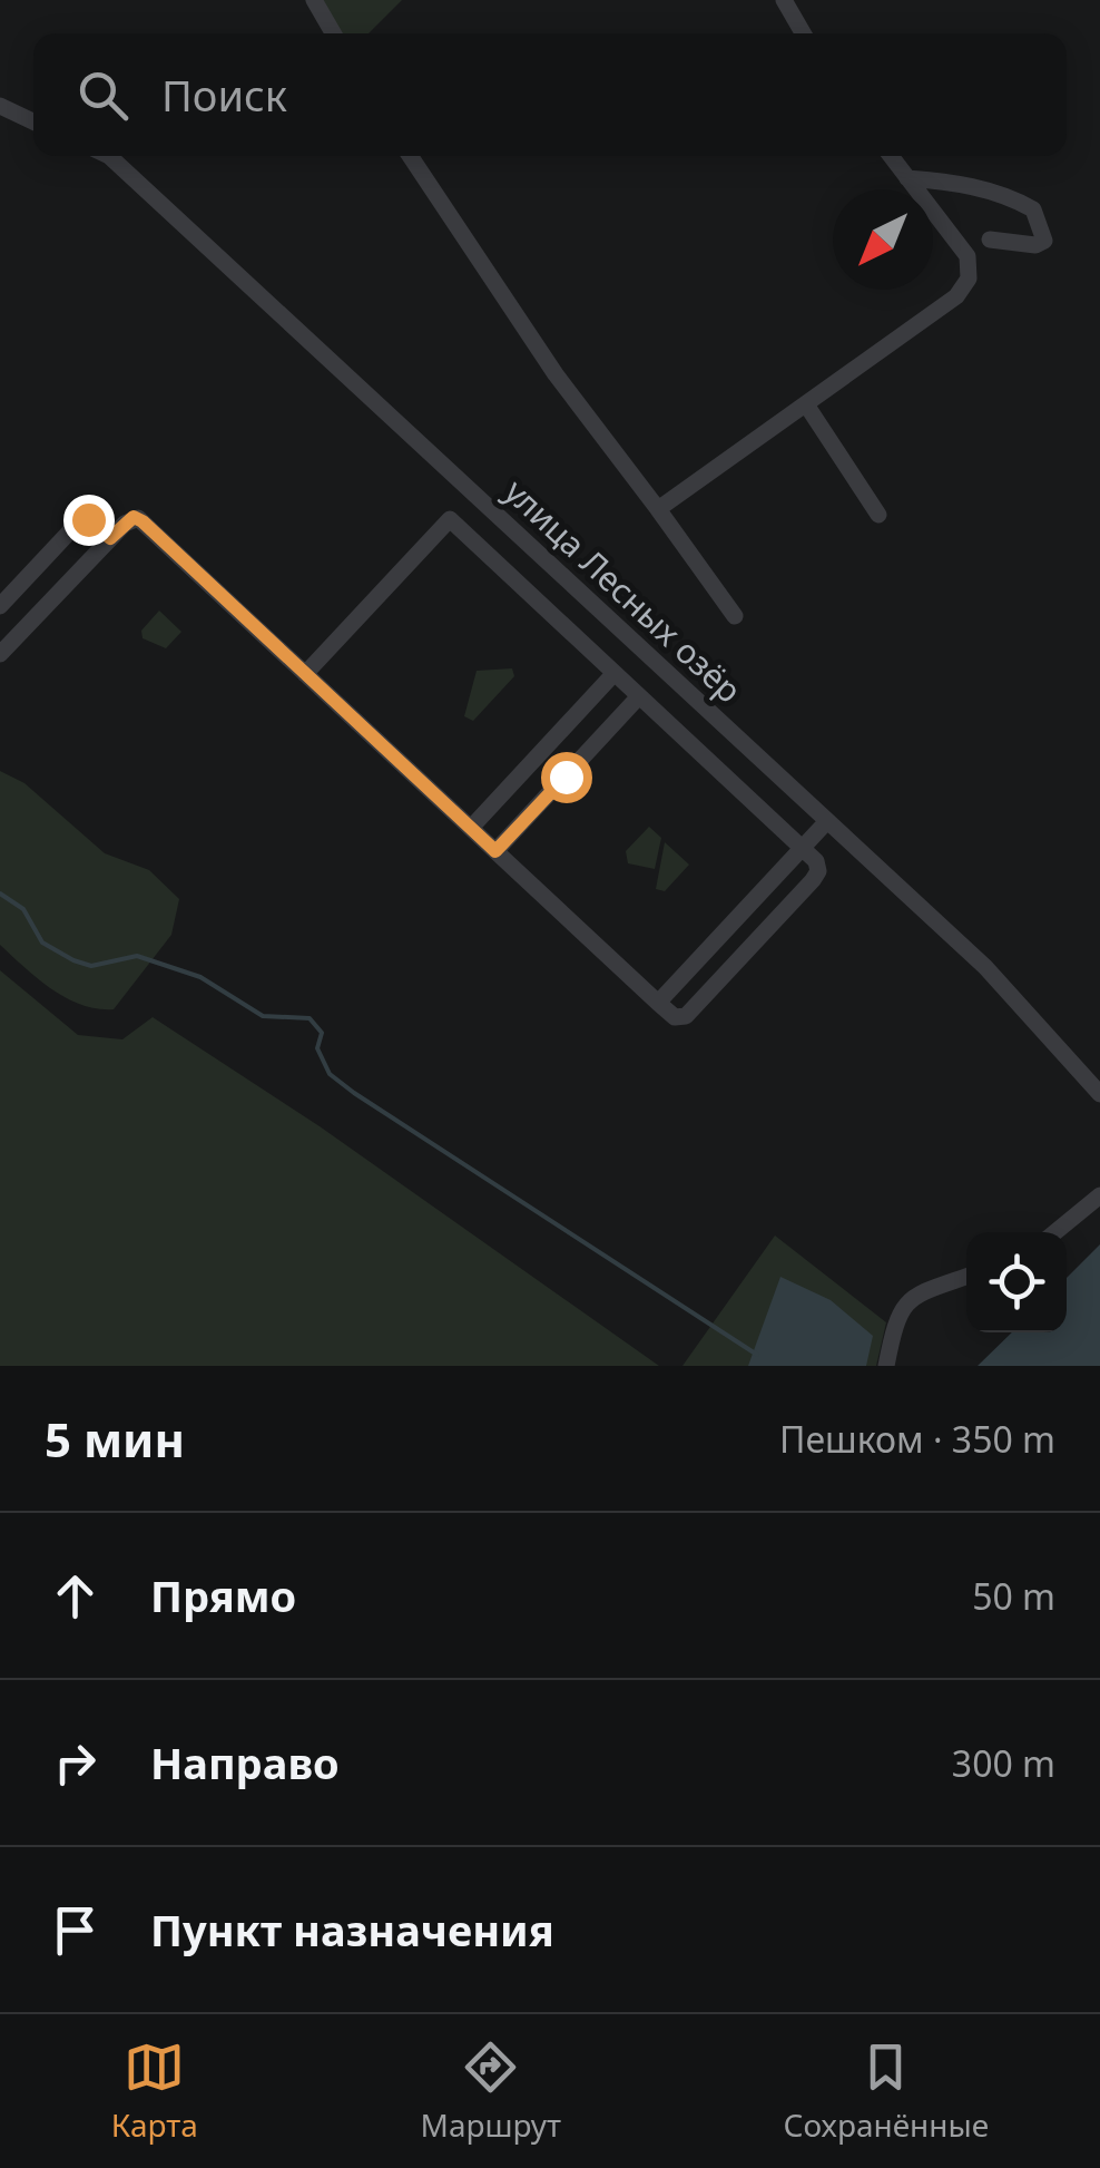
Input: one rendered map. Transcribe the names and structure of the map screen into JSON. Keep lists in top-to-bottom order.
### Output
{
  "streets": {
    "street": ["улица Лесных озёр"]
  },
  "north": "bottom left",
  "page": {
    "search": "Поиск",
    "heading": ["5 мин", "Пешком · 350 m"],
    "list": [
      ["Прямо", "50 m"],
      ["Направо", "300 m"],
      "Пункт назначения"
    ],
    "nav": ["Карта", "Маршрут", "Сохранённые"]
  }
}
